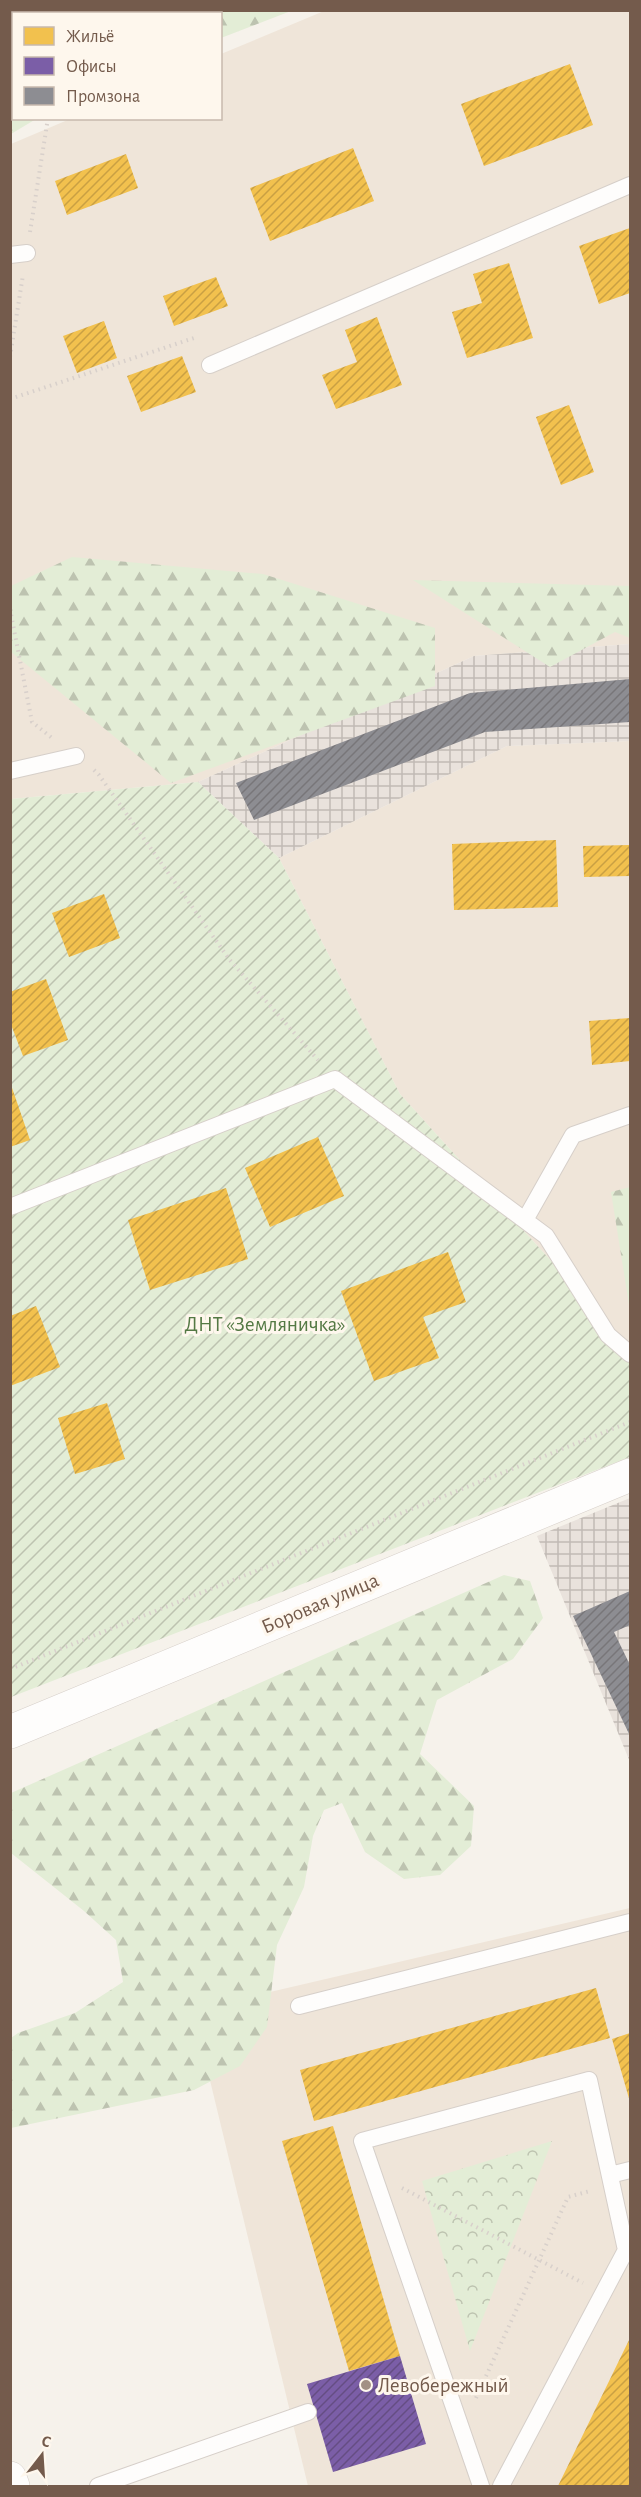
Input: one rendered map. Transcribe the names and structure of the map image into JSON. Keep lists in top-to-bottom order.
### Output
{
  "streets": {
    "street": ["Боровая улица"]
  },
  "parks": ["ДНТ «Земляничка»"],
  "places": ["Левобережный"],
  "legend": ["Жильё", "Офисы", "Промзона"],
  "north": "top"
}
